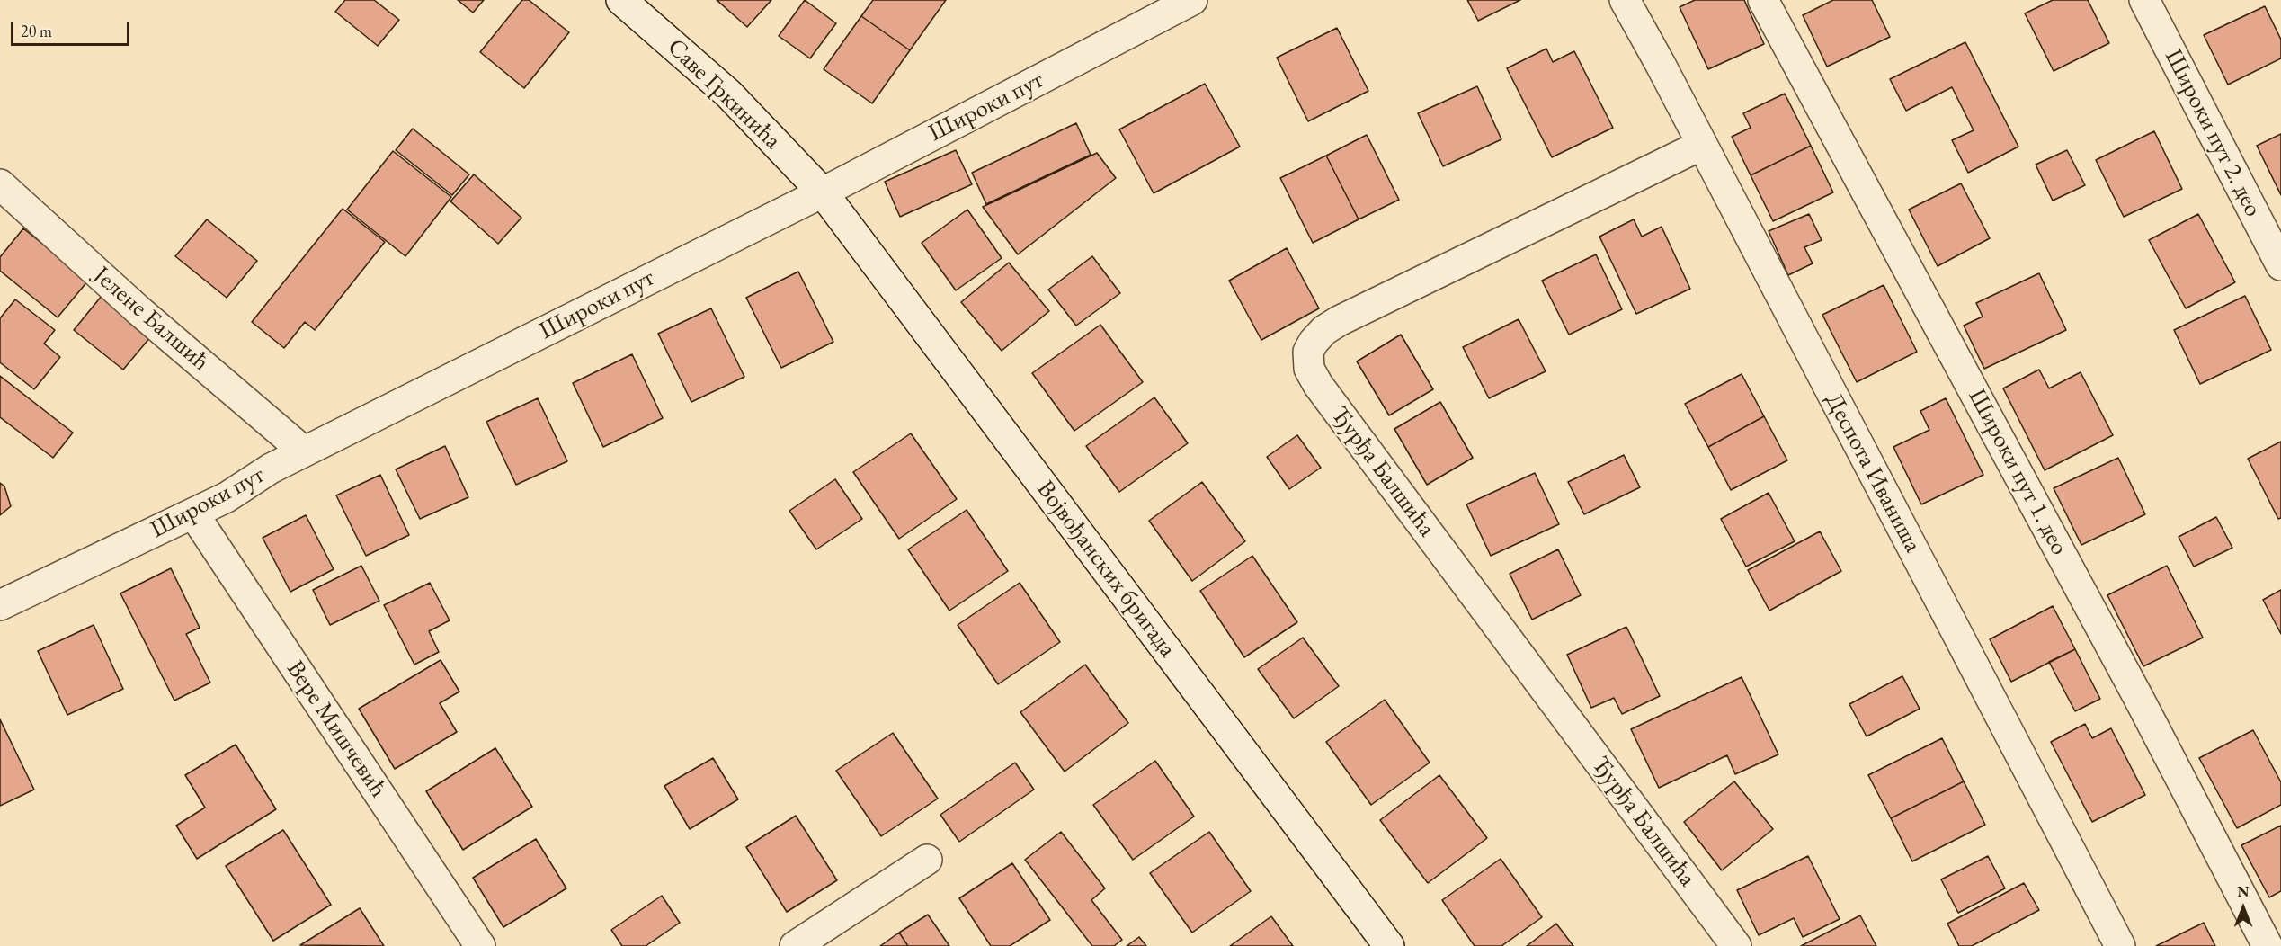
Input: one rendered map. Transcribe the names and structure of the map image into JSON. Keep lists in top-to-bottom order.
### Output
{
  "streets": {
    "street": [
      "Саве Гркинића",
      "Широки пут",
      "Широки пут 2. део",
      "Јелене Балшић",
      "Ђурђа Балшића",
      "Широки пут 1. део",
      "Деспота Иваниша",
      "Војвођанских бригада",
      "Вере Мишчевић"
    ]
  },
  "crossings": [
    ["Саве Гркинића", "Широки пут"],
    ["Саве Гркинића", "Војвођанских бригада"],
    ["Широки пут", "Јелене Балшић"],
    ["Широки пут", "Војвођанских бригада"],
    ["Широки пут", "Вере Мишчевић"],
    ["Ђурђа Балшића", "Деспота Иваниша"]
  ],
  "scale_bar": "20 m",
  "north": "top"
}
